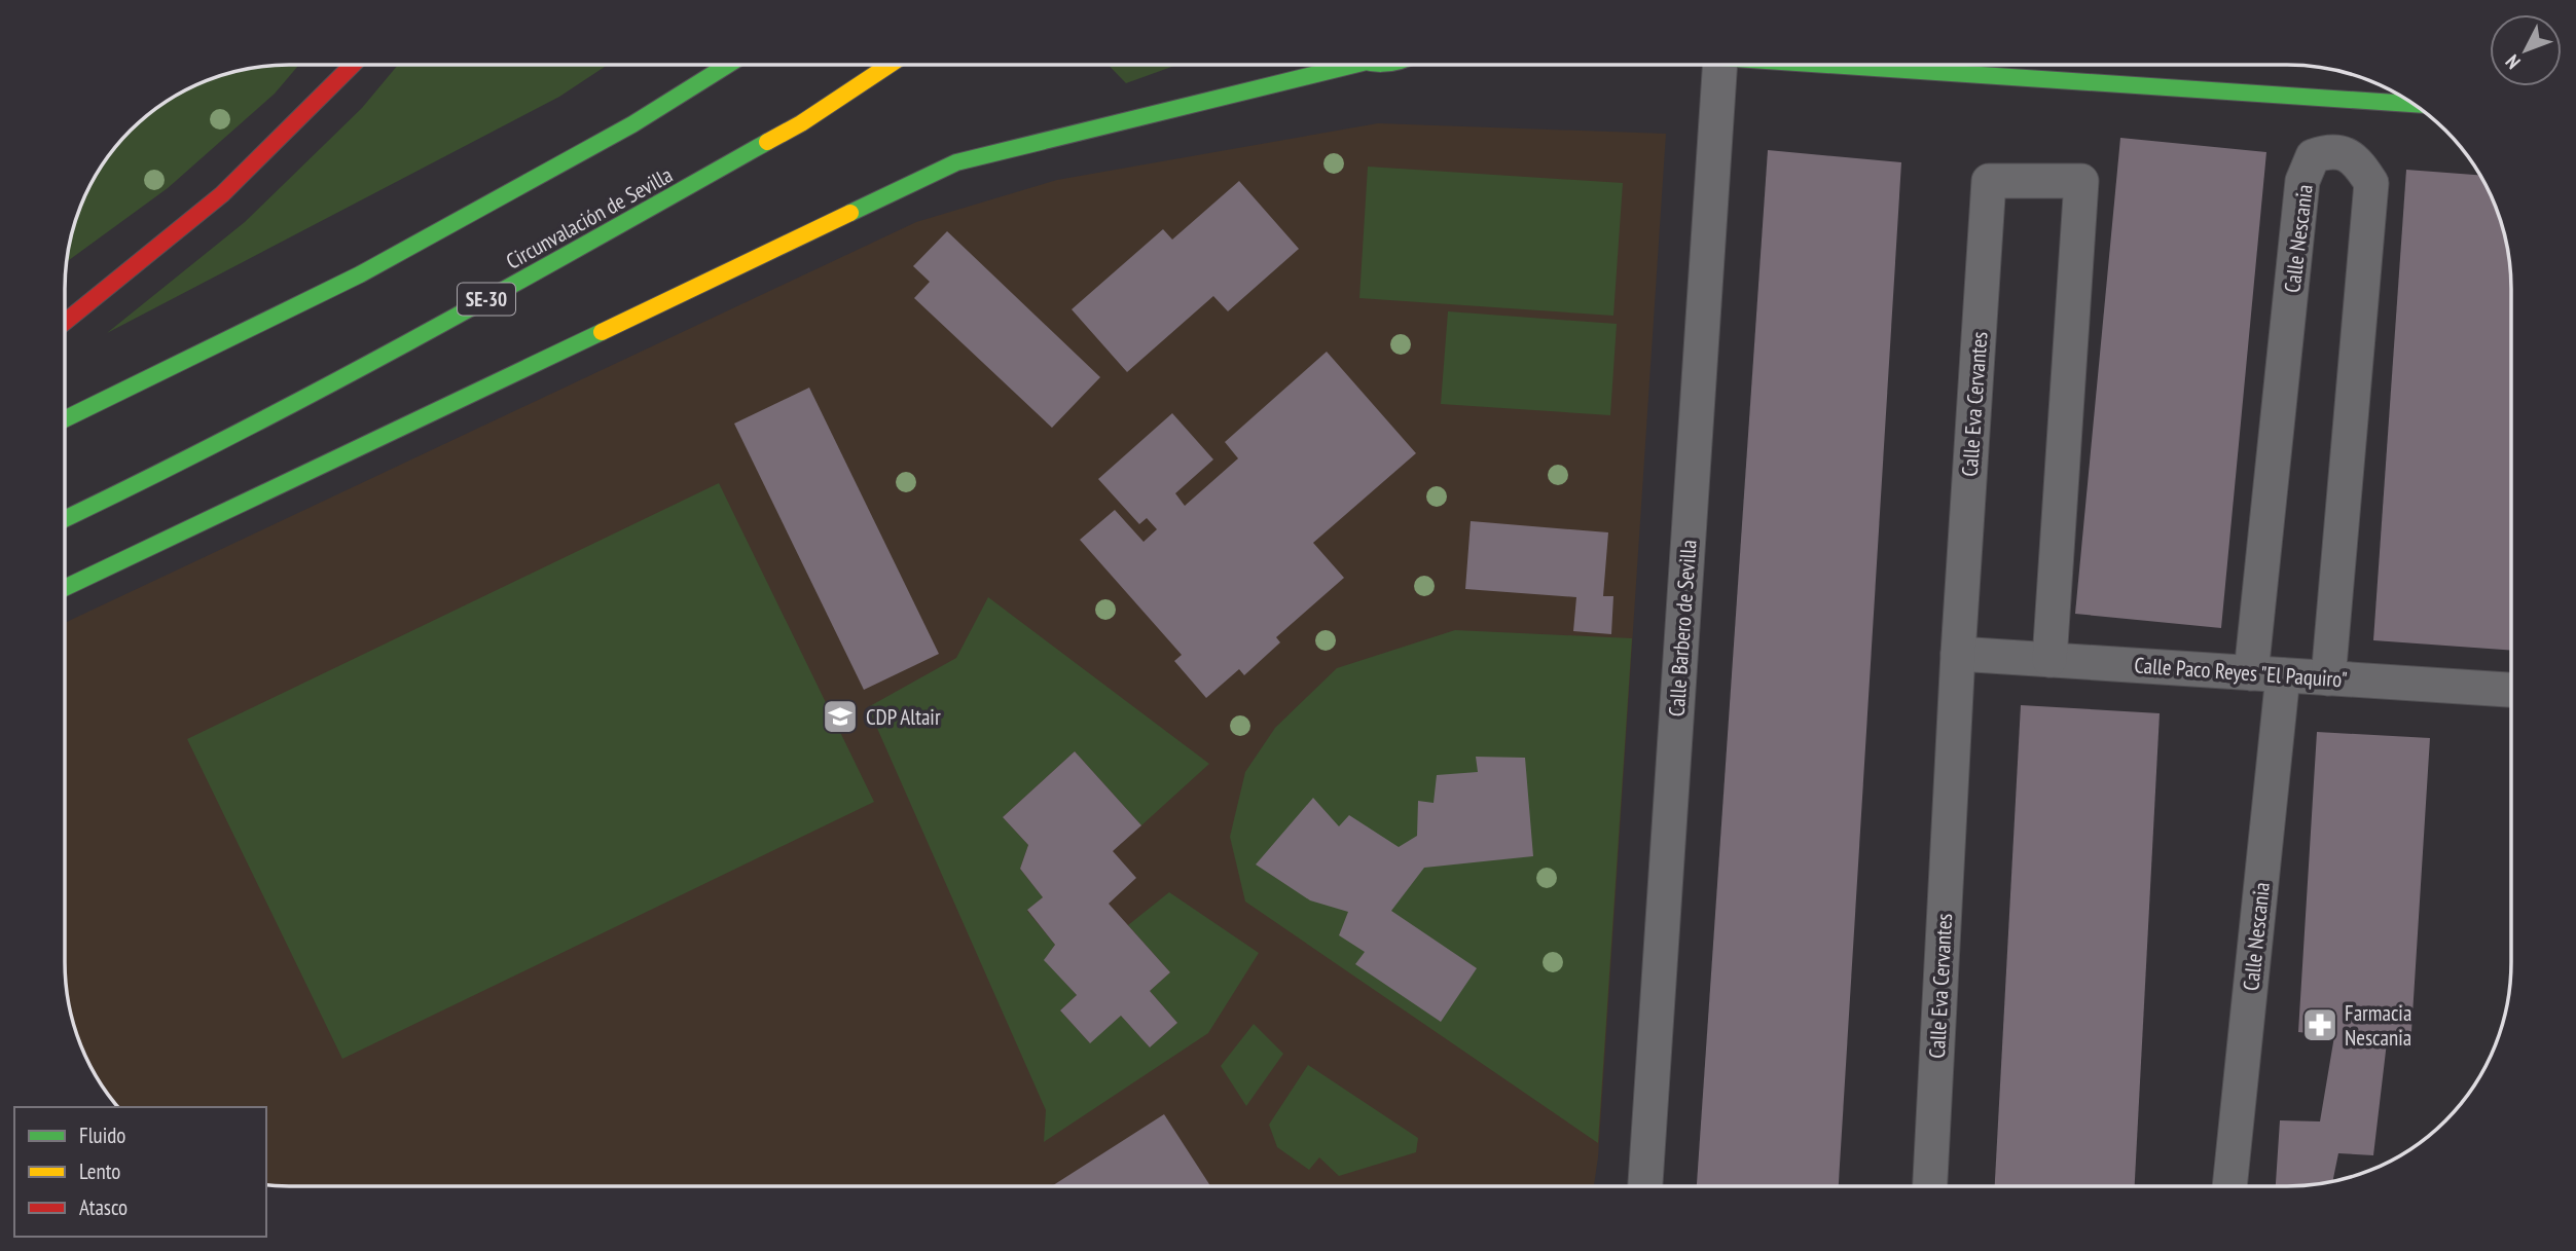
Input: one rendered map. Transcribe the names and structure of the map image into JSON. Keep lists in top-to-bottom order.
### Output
{
  "streets": {
    "main road": ["Circunvalación de Sevilla", "SE-30"],
    "street": [
      "Calle Nescania",
      "Calle Eva Cervantes",
      "Calle Barbero de Sevilla",
      "Calle Paco Reyes \"El Paquiro\""
    ]
  },
  "crossings": [
    ["Calle Nescania", "Calle Paco Reyes \"El Paquiro\""],
    ["Calle Eva Cervantes", "Calle Paco Reyes \"El Paquiro\""]
  ],
  "places": {
    "school or university": ["CDP Altair"],
    "pharmacy": ["Farmacia Nescania"]
  },
  "legend": ["Fluido", "Lento", "Atasco"],
  "north": "bottom left"
}
